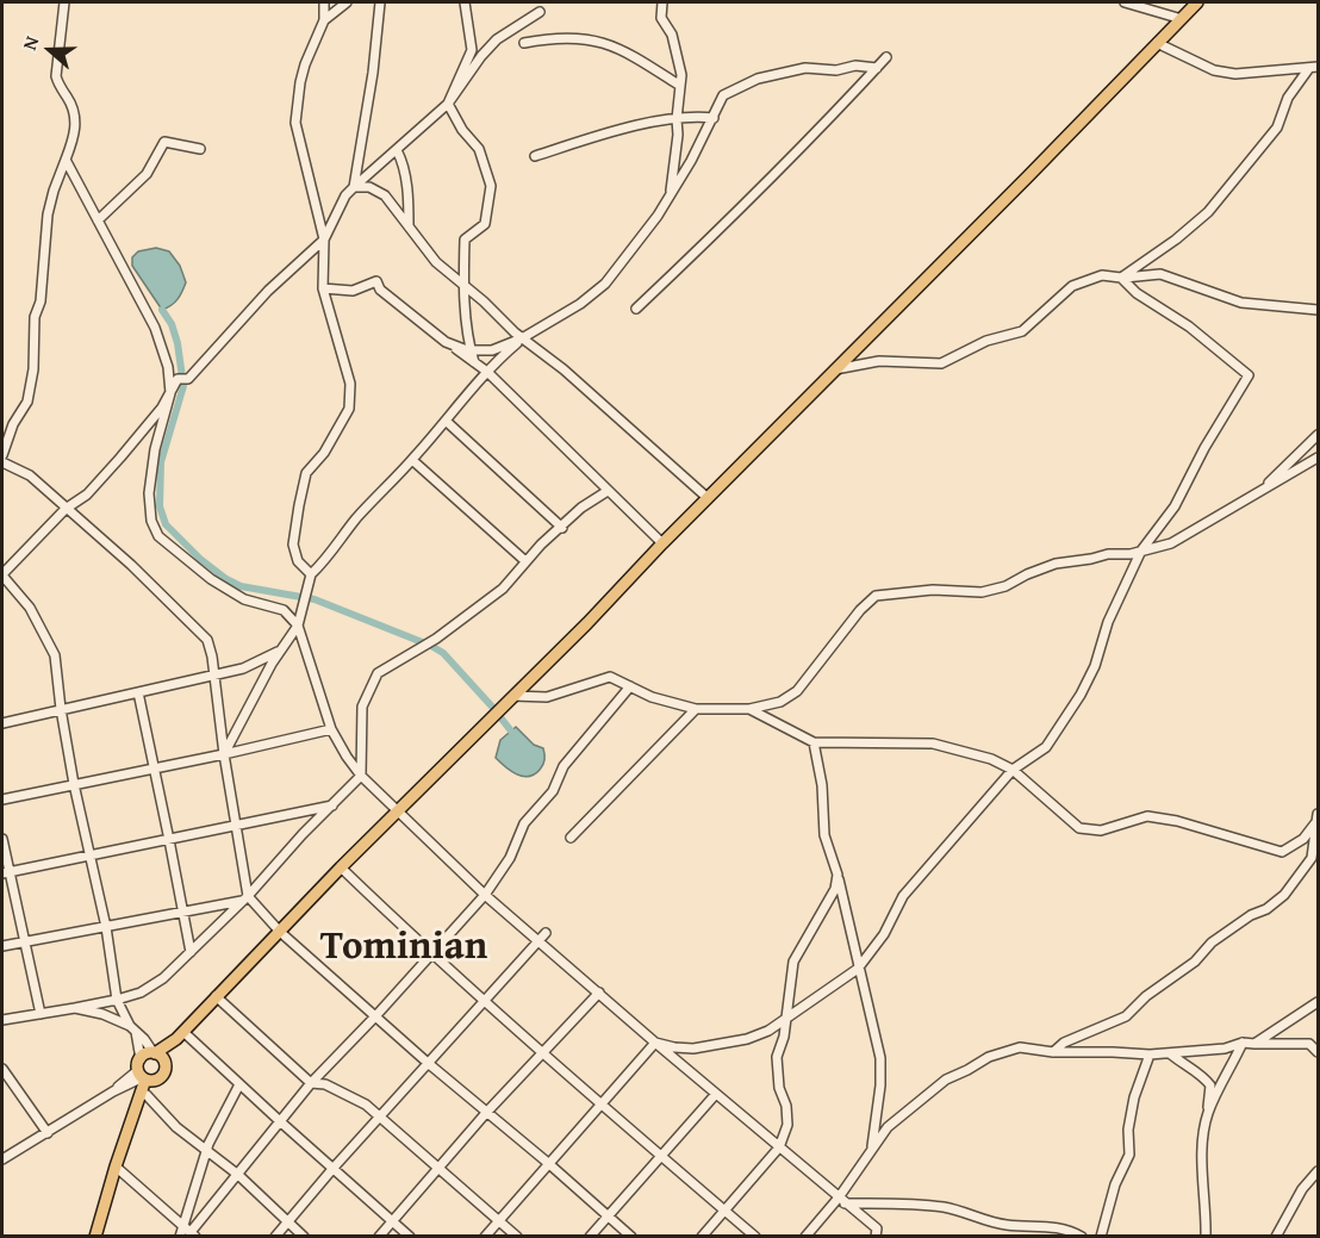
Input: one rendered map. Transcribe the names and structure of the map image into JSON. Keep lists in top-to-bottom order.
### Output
{
  "districts": ["Tominian"],
  "north": "left"
}
